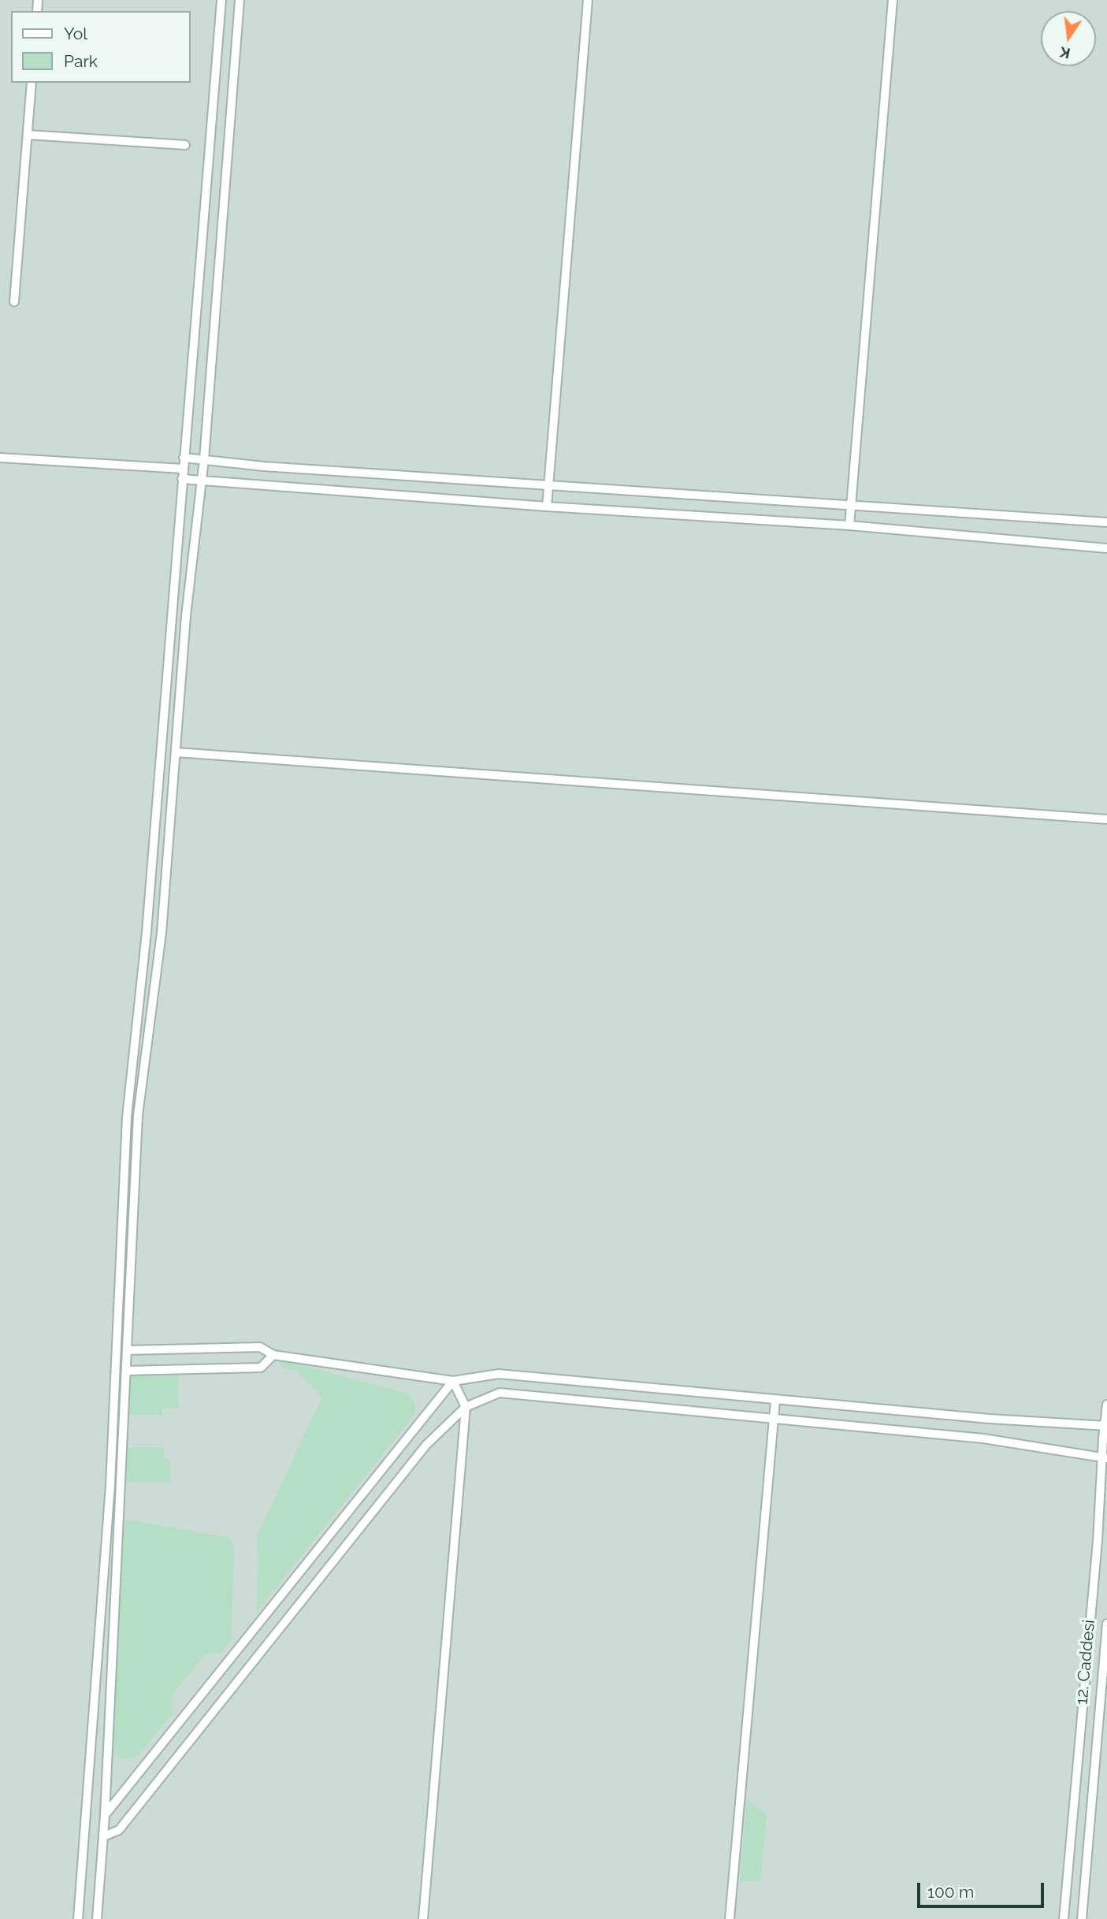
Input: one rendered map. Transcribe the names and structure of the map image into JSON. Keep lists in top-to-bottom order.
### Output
{
  "streets": {
    "street": ["12. Caddesi"]
  },
  "legend": ["Yol", "Park"],
  "scale_bar": "100 m",
  "north": "bottom"
}
